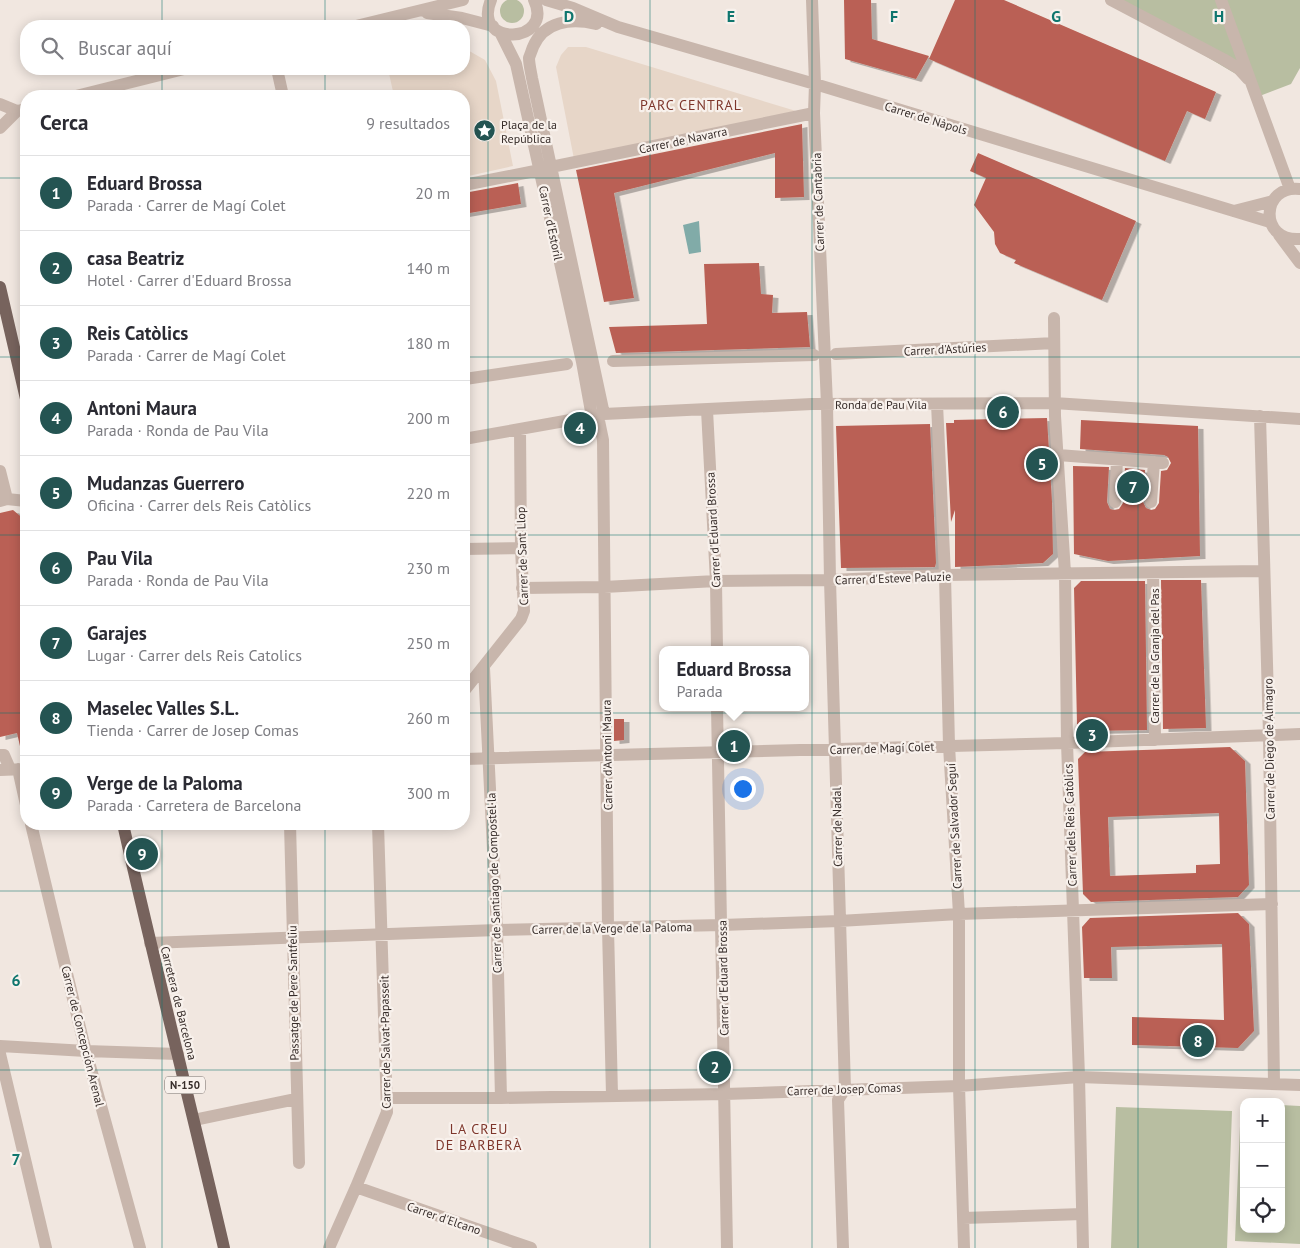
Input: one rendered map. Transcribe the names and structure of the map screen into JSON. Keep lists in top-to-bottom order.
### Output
{
  "streets": {
    "main road": ["Carretera de Barcelona", "N-150"],
    "street": [
      "Carrer de Nàpols",
      "Carrer de Navarra",
      "Carrer de Cantabria",
      "Carrer d'Estoril",
      "Carrer d'Astúries",
      "Ronda de Pau Vila",
      "Carrer d'Eduard Brossa",
      "Carrer de Sant Llop",
      "Carrer d'Esteve Paluzie",
      "Carrer de la Granja del Pas",
      "Carrer de Magí Colet",
      "Carrer de Diego de Almagro",
      "Carrer d'Antoni Maura",
      "Carrer dels Reis Catòlics",
      "Carrer de Salvador Seguí",
      "Carrer de Nadal",
      "Carrer de Santiago de Compostel·la",
      "Carrer de la Verge de la Paloma",
      "Passatge de Pere Santfeliu",
      "Carrer de Concepción Arenal",
      "Carrer de Salvat-Papasseit",
      "Carrer de Josep Comas",
      "Carrer d'Elcano"
    ]
  },
  "crossings": [
    ["Carrer de Nàpols", "Carrer de Cantabria"],
    ["Carrer de Nàpols", "Carrer d'Estoril"],
    ["Carrer de Navarra", "Carrer de Cantabria"],
    ["Carrer de Navarra", "Carrer d'Estoril"],
    ["Carrer de Cantabria", "Ronda de Pau Vila"],
    ["Carrer de Cantabria", "Carrer de Nadal"],
    ["Carrer d'Estoril", "Ronda de Pau Vila"],
    ["Carrer d'Estoril", "Carrer d'Antoni Maura"],
    ["Carrer d'Astúries", "Carrer dels Reis Catòlics"],
    ["Ronda de Pau Vila", "Carrer d'Eduard Brossa"],
    ["Ronda de Pau Vila", "Carrer de Sant Llop"],
    ["Ronda de Pau Vila", "Carrer de Diego de Almagro"],
    ["Ronda de Pau Vila", "Carrer d'Antoni Maura"],
    ["Ronda de Pau Vila", "Carrer dels Reis Catòlics"],
    ["Ronda de Pau Vila", "Carrer de Salvador Seguí"],
    ["Ronda de Pau Vila", "Carrer de Nadal"],
    ["Carrer d'Eduard Brossa", "Carrer d'Esteve Paluzie"],
    ["Carrer d'Eduard Brossa", "Carrer de Magí Colet"],
    ["Carrer d'Eduard Brossa", "Carrer de la Verge de la Paloma"],
    ["Carrer d'Eduard Brossa", "Carrer de Josep Comas"],
    ["Carrer de Sant Llop", "Carrer d'Esteve Paluzie"],
    ["Carrer de Sant Llop", "Carrer de Santiago de Compostel·la"],
    ["Carrer d'Esteve Paluzie", "Carrer de la Granja del Pas"],
    ["Carrer d'Esteve Paluzie", "Carrer de Diego de Almagro"],
    ["Carrer d'Esteve Paluzie", "Carrer d'Antoni Maura"],
    ["Carrer d'Esteve Paluzie", "Carrer dels Reis Catòlics"],
    ["Carrer d'Esteve Paluzie", "Carrer de Salvador Seguí"],
    ["Carrer d'Esteve Paluzie", "Carrer de Nadal"],
    ["Carrer de la Granja del Pas", "Carrer de Magí Colet"],
    ["Carrer de Magí Colet", "Carrer de Diego de Almagro"],
    ["Carrer de Magí Colet", "Carrer d'Antoni Maura"],
    ["Carrer de Magí Colet", "Carrer dels Reis Catòlics"],
    ["Carrer de Magí Colet", "Carrer de Salvador Seguí"],
    ["Carrer de Magí Colet", "Carrer de Nadal"],
    ["Carrer de Magí Colet", "Carrer de Santiago de Compostel·la"],
    ["Carrer de Diego de Almagro", "Carrer de la Verge de la Paloma"],
    ["Carrer de Diego de Almagro", "Carrer de Josep Comas"],
    ["Carrer d'Antoni Maura", "Carrer de la Verge de la Paloma"],
    ["Carrer d'Antoni Maura", "Carrer de Josep Comas"],
    ["Carrer dels Reis Catòlics", "Carrer de la Verge de la Paloma"],
    ["Carrer dels Reis Catòlics", "Carrer de Josep Comas"],
    ["Carrer de Salvador Seguí", "Carrer de la Verge de la Paloma"],
    ["Carrer de Salvador Seguí", "Carrer de Josep Comas"],
    ["Carrer de Nadal", "Carrer de la Verge de la Paloma"],
    ["Carrer de Nadal", "Carrer de Josep Comas"],
    ["Carrer de Santiago de Compostel·la", "Carrer de la Verge de la Paloma"],
    ["Carrer de Santiago de Compostel·la", "Carrer de Josep Comas"],
    ["Carrer de la Verge de la Paloma", "Passatge de Pere Santfeliu"],
    ["Carrer de la Verge de la Paloma", "Carretera de Barcelona"],
    ["Carrer de la Verge de la Paloma", "Carrer de Salvat-Papasseit"],
    ["Carrer de Salvat-Papasseit", "Carrer de Josep Comas"],
    ["Carrer de Salvat-Papasseit", "Carrer d'Elcano"]
  ],
  "districts": ["PARC CENTRAL", "LA CREU DE BARBERÀ"],
  "places": {
    "place": ["Plaça de la República"]
  },
  "page": {
    "search": "Buscar aquí",
    "heading": ["Cerca", "9 resultados"],
    "list": [
      {
        "mark": "1",
        "name": "Eduard Brossa",
        "note": "Parada · Carrer de Magí Colet",
        "value": "20 m"
      },
      {
        "mark": "2",
        "name": "casa Beatriz",
        "note": "Hotel · Carrer d'Eduard Brossa",
        "value": "140 m"
      },
      {
        "mark": "3",
        "name": "Reis Catòlics",
        "note": "Parada · Carrer de Magí Colet",
        "value": "180 m"
      },
      {
        "mark": "4",
        "name": "Antoni Maura",
        "note": "Parada · Ronda de Pau Vila",
        "value": "200 m"
      },
      {
        "mark": "5",
        "name": "Mudanzas Guerrero",
        "note": "Oficina · Carrer dels Reis Catòlics",
        "value": "220 m"
      },
      {
        "mark": "6",
        "name": "Pau Vila",
        "note": "Parada · Ronda de Pau Vila",
        "value": "230 m"
      },
      {
        "mark": "7",
        "name": "Garajes",
        "note": "Lugar · Carrer dels Reis Catolics",
        "value": "250 m"
      },
      {
        "mark": "8",
        "name": "Maselec Valles S.L.",
        "note": "Tienda · Carrer de Josep Comas",
        "value": "260 m"
      },
      {
        "mark": "9",
        "name": "Verge de la Paloma",
        "note": "Parada · Carretera de Barcelona",
        "value": "300 m"
      }
    ],
    "pins": [
      "6",
      "4",
      "5",
      "7",
      "3",
      "1",
      "9",
      "8",
      "2"
    ],
    "popup": ["Eduard Brossa", "Parada"],
    "map_buttons": ["+", "−"]
  },
  "grid": {
    "columns": [
      "D",
      "E",
      "F",
      "G",
      "H"
    ],
    "rows": ["6", "7"]
  }
}
